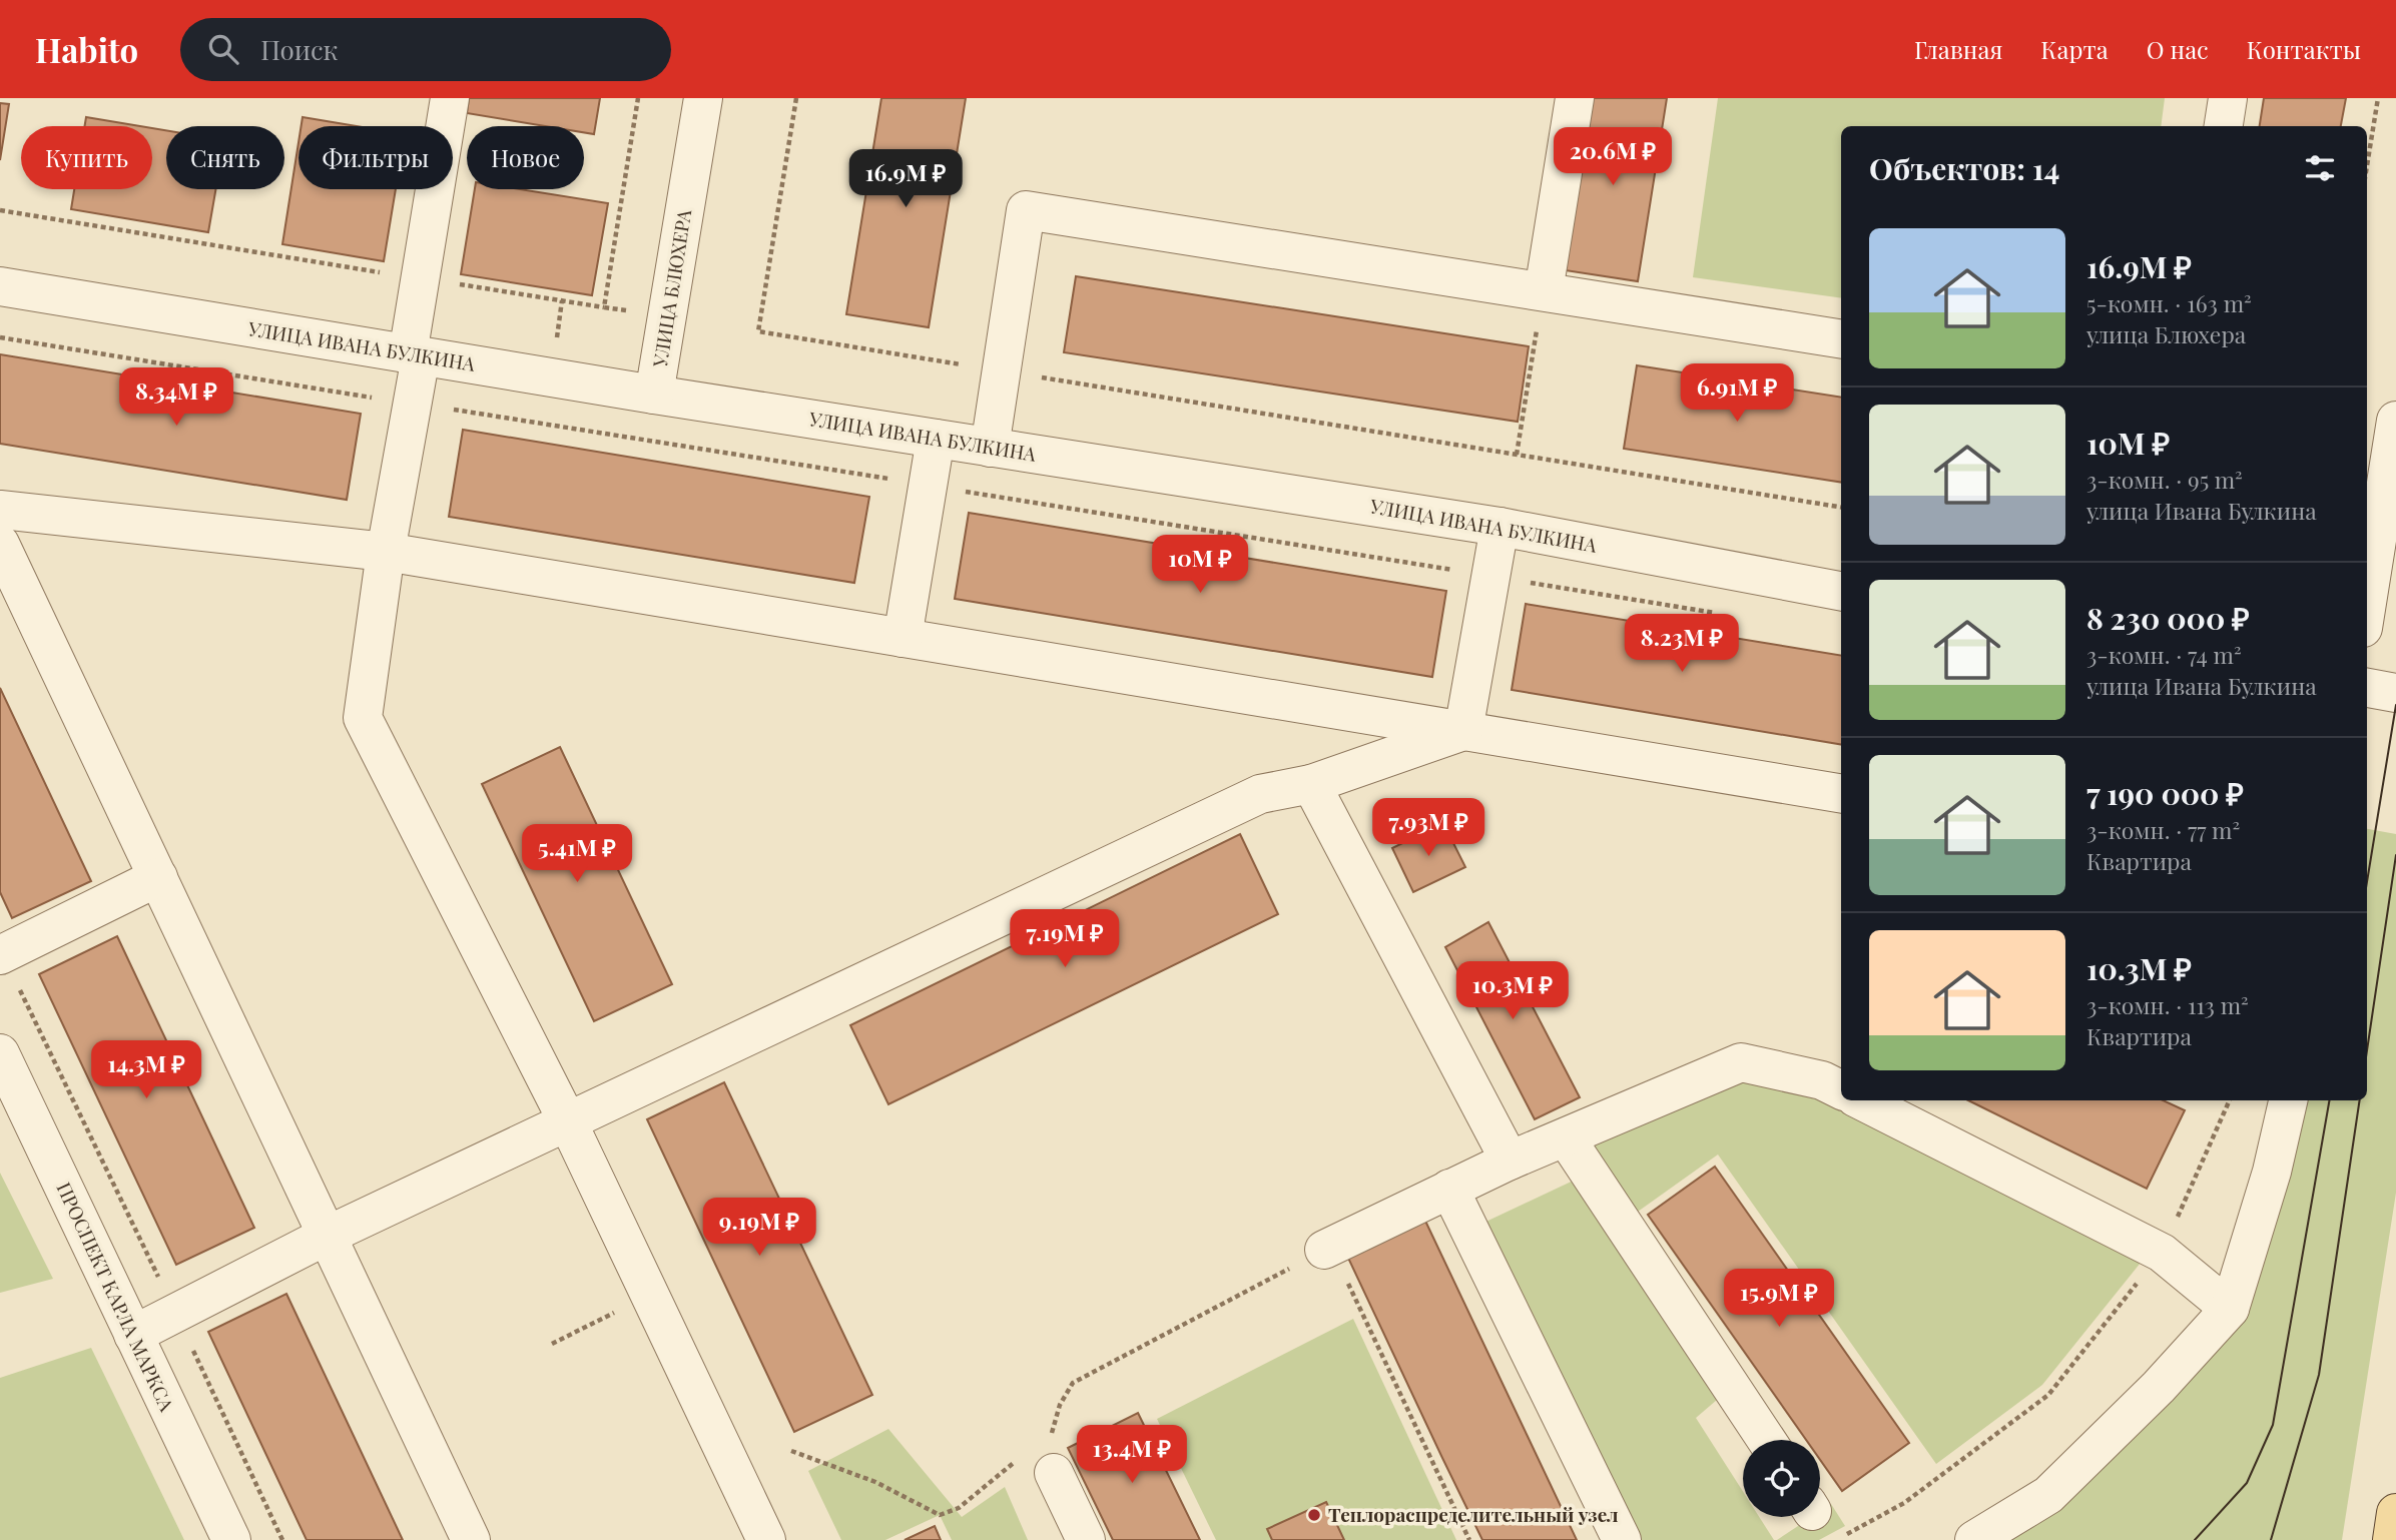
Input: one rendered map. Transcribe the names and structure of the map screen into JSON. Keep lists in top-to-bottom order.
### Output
{
  "streets": {
    "street": ["УЛИЦА БЛЮХЕРА", "УЛИЦА ИВАНА БУЛКИНА", "ПРОСПЕКТ КАРЛА МАРКСА"]
  },
  "crossings": [
    ["УЛИЦА БЛЮХЕРА", "УЛИЦА ИВАНА БУЛКИНА"]
  ],
  "places": ["Теплораспределительный узел"],
  "page": {
    "header": "Habito",
    "search": "Поиск",
    "nav": [
      "Главная",
      "Карта",
      "О нас",
      "Контакты"
    ],
    "chip": [
      "Купить",
      "Снять",
      "Фильтры",
      "Новое"
    ],
    "heading": "Объектов: 14",
    "price": [
      "20.6M ₽",
      "16.9M ₽",
      "6.91M ₽",
      "8.34M ₽",
      "10M ₽",
      "8.23M ₽",
      "7.93M ₽",
      "5.41M ₽",
      "7.19M ₽",
      "10.3M ₽",
      "14.3M ₽",
      "9.19M ₽",
      "15.9M ₽",
      "13.4M ₽"
    ],
    "list": [
      {
        "name": "16.9M ₽",
        "note": "5-комн. · 163 m² · улица Блюхера"
      },
      {
        "name": "10M ₽",
        "note": "3-комн. · 95 m² · улица Ивана Булкина"
      },
      {
        "name": "8 230 000 ₽",
        "note": "3-комн. · 74 m² · улица Ивана Булкина"
      },
      {
        "name": "7 190 000 ₽",
        "note": "3-комн. · 77 m² · Квартира"
      },
      {
        "name": "10.3M ₽",
        "note": "3-комн. · 113 m² · Квартира"
      }
    ]
  }
}
